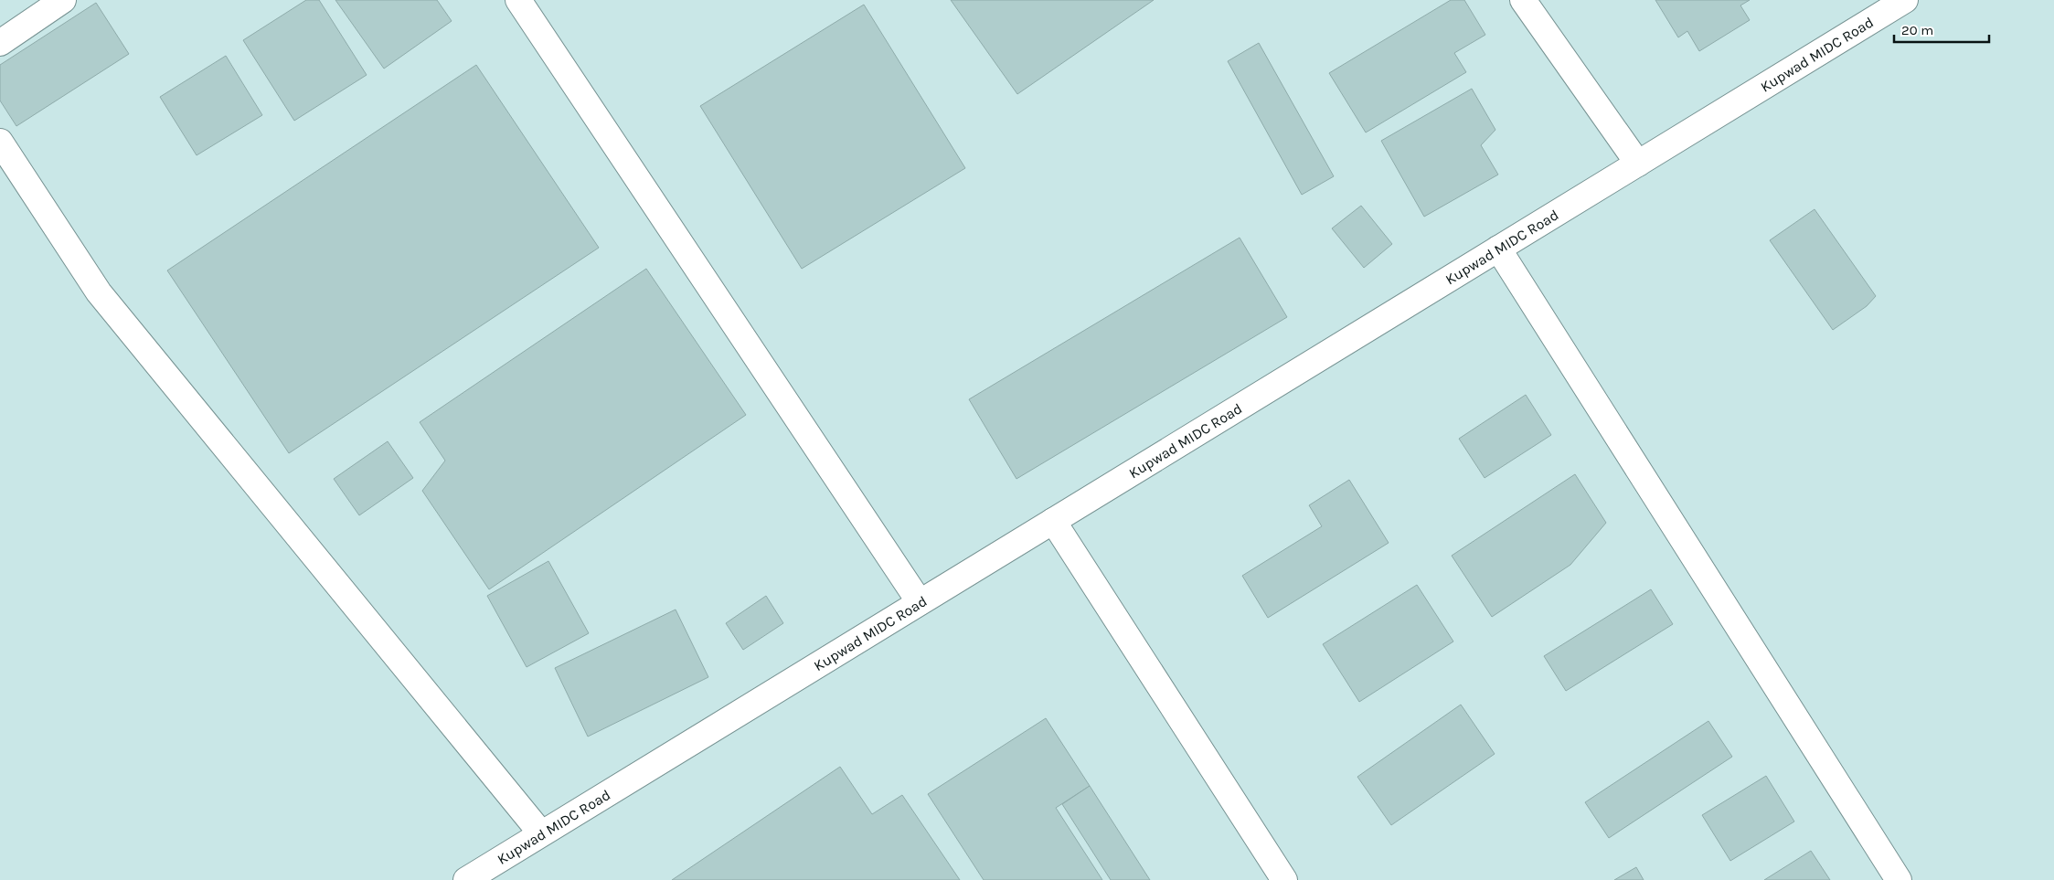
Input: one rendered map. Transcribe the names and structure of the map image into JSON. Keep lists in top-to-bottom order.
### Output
{
  "streets": {
    "street": ["Kupwad MIDC Road"]
  },
  "scale_bar": "20 m"
}
